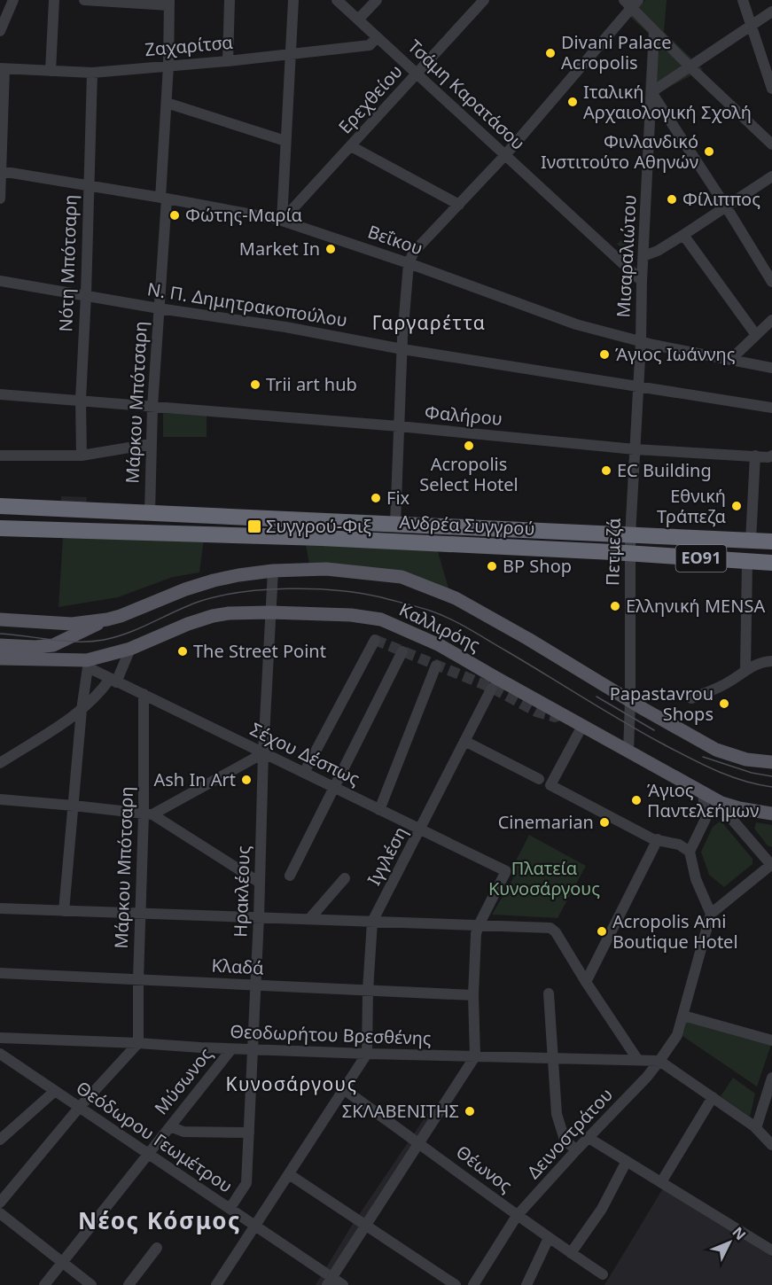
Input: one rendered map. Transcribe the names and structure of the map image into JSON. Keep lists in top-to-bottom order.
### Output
{
  "streets": {
    "highway": ["Ανδρέα Συγγρού", "ΕΟ91"],
    "main road": ["Καλλιρόης"],
    "street": [
      "Ζαχαρίτσα",
      "Τσάμη Καρατάσου",
      "Ερεχθείου",
      "Βεΐκου",
      "Μισαραλιώτου",
      "Νότη Μπότσαρη",
      "Ν. Π. Δημητρακοπούλου",
      "Μάρκου Μπότσαρη",
      "Φαλήρου",
      "Πετμεζά",
      "Σέχου Δέσπως",
      "Ιγγλέση",
      "Ηρακλέους",
      "Κλαδά",
      "Θεοδωρήτου Βρεσθένης",
      "Μύσωνος",
      "Δεινοστράτου",
      "Θεόδωρου Γεωμέτρου",
      "Θέωνος"
    ]
  },
  "crossings": [
    ["Ζαχαρίτσα", "Τσάμη Καρατάσου"],
    ["Ζαχαρίτσα", "Νότη Μπότσαρη"],
    ["Ζαχαρίτσα", "Μάρκου Μπότσαρη"],
    ["Τσάμη Καρατάσου", "Ερεχθείου"],
    ["Τσάμη Καρατάσου", "Μισαραλιώτου"],
    ["Ερεχθείου", "Βεΐκου"],
    ["Βεΐκου", "Μισαραλιώτου"],
    ["Βεΐκου", "Νότη Μπότσαρη"],
    ["Βεΐκου", "Μάρκου Μπότσαρη"],
    ["Μισαραλιώτου", "Ν. Π. Δημητρακοπούλου"],
    ["Μισαραλιώτου", "Πετμεζά"],
    ["Νότη Μπότσαρη", "Ν. Π. Δημητρακοπούλου"],
    ["Νότη Μπότσαρη", "Φαλήρου"],
    ["Ν. Π. Δημητρακοπούλου", "Μάρκου Μπότσαρη"],
    ["Ν. Π. Δημητρακοπούλου", "Πετμεζά"],
    ["Μάρκου Μπότσαρη", "Φαλήρου"],
    ["Μάρκου Μπότσαρη", "Ανδρέα Συγγρού"],
    ["Μάρκου Μπότσαρη", "Σέχου Δέσπως"],
    ["Μάρκου Μπότσαρη", "Κλαδά"],
    ["Μάρκου Μπότσαρη", "Θεοδωρήτου Βρεσθένης"],
    ["Φαλήρου", "Πετμεζά"],
    ["Ανδρέα Συγγρού", "Πετμεζά"],
    ["Πετμεζά", "Καλλιρόης"],
    ["Καλλιρόης", "Σέχου Δέσπως"],
    ["Καλλιρόης", "Ηρακλέους"],
    ["Σέχου Δέσπως", "Ιγγλέση"],
    ["Σέχου Δέσπως", "Ηρακλέους"],
    ["Ιγγλέση", "Κλαδά"],
    ["Ιγγλέση", "Θεοδωρήτου Βρεσθένης"],
    ["Ηρακλέους", "Κλαδά"],
    ["Ηρακλέους", "Θεοδωρήτου Βρεσθένης"],
    ["Ηρακλέους", "Θεόδωρου Γεωμέτρου"],
    ["Θεοδωρήτου Βρεσθένης", "Μύσωνος"],
    ["Θεοδωρήτου Βρεσθένης", "Δεινοστράτου"],
    ["Μύσωνος", "Θεόδωρου Γεωμέτρου"],
    ["Δεινοστράτου", "Θέωνος"]
  ],
  "districts": ["Γαργαρέττα", "Κυνοσάργους", "Νέος Κόσμος"],
  "parks": ["Πλατεία Κυνοσάργους"],
  "places": {
    "other": [
      "Divani Palace Acropolis",
      "Ιταλική Αρχαιολογική Σχολή",
      "Φινλανδικό Iνστιτούτο Aθηνών",
      "Φίλιππος",
      "Φώτης-Μαρία",
      "Market In",
      "Άγιος Ιωάννης",
      "Trii art hub",
      "Acropolis Select Hotel",
      "EC Building",
      "Fix",
      "Εθνική Τράπεζα",
      "BP Shop",
      "Ελληνική MENSA",
      "The Street Point",
      "Papastavrou Shops",
      "Ash In Art",
      "Άγιος Παντελεήμων",
      "Cinemarian",
      "Acropolis Ami Boutique Hotel",
      "ΣΚΛΑΒΕΝΙΤΗΣ"
    ],
    "transit": ["Συγγρού-Φιξ"]
  },
  "north": "top right"
}
